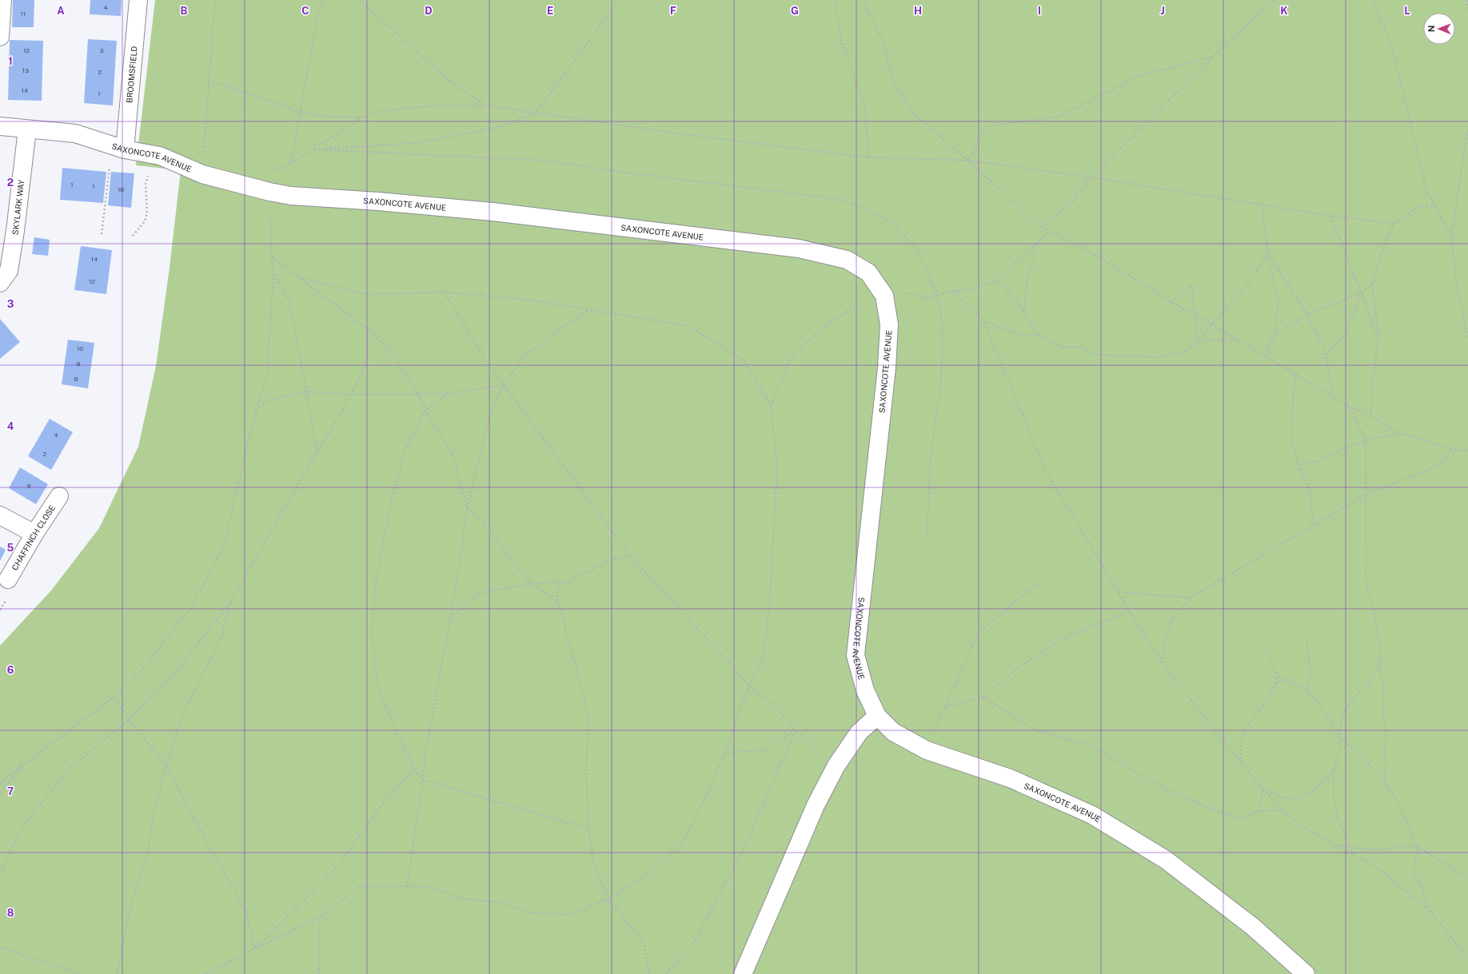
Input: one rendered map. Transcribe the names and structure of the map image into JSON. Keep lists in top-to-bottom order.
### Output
{
  "streets": {
    "street": [
      "BROOMSFIELD",
      "SAXONCOTE AVENUE",
      "SKYLARK WAY",
      "CHAFFINCH CLOSE"
    ]
  },
  "crossings": [
    ["BROOMSFIELD", "SAXONCOTE AVENUE"],
    ["SAXONCOTE AVENUE", "SKYLARK WAY"]
  ],
  "house_numbers": [
    "4",
    "11",
    "12",
    "3",
    "13",
    "2",
    "14",
    "1",
    "1",
    "1",
    "16",
    "14",
    "12",
    "10",
    "8",
    "6",
    "4",
    "2",
    "9"
  ],
  "north": "left",
  "grid": {
    "columns": [
      "A",
      "B",
      "C",
      "D",
      "E",
      "F",
      "G",
      "H",
      "I",
      "J",
      "K",
      "L"
    ],
    "rows": [
      "1",
      "2",
      "3",
      "4",
      "5",
      "6",
      "7",
      "8"
    ]
  }
}
